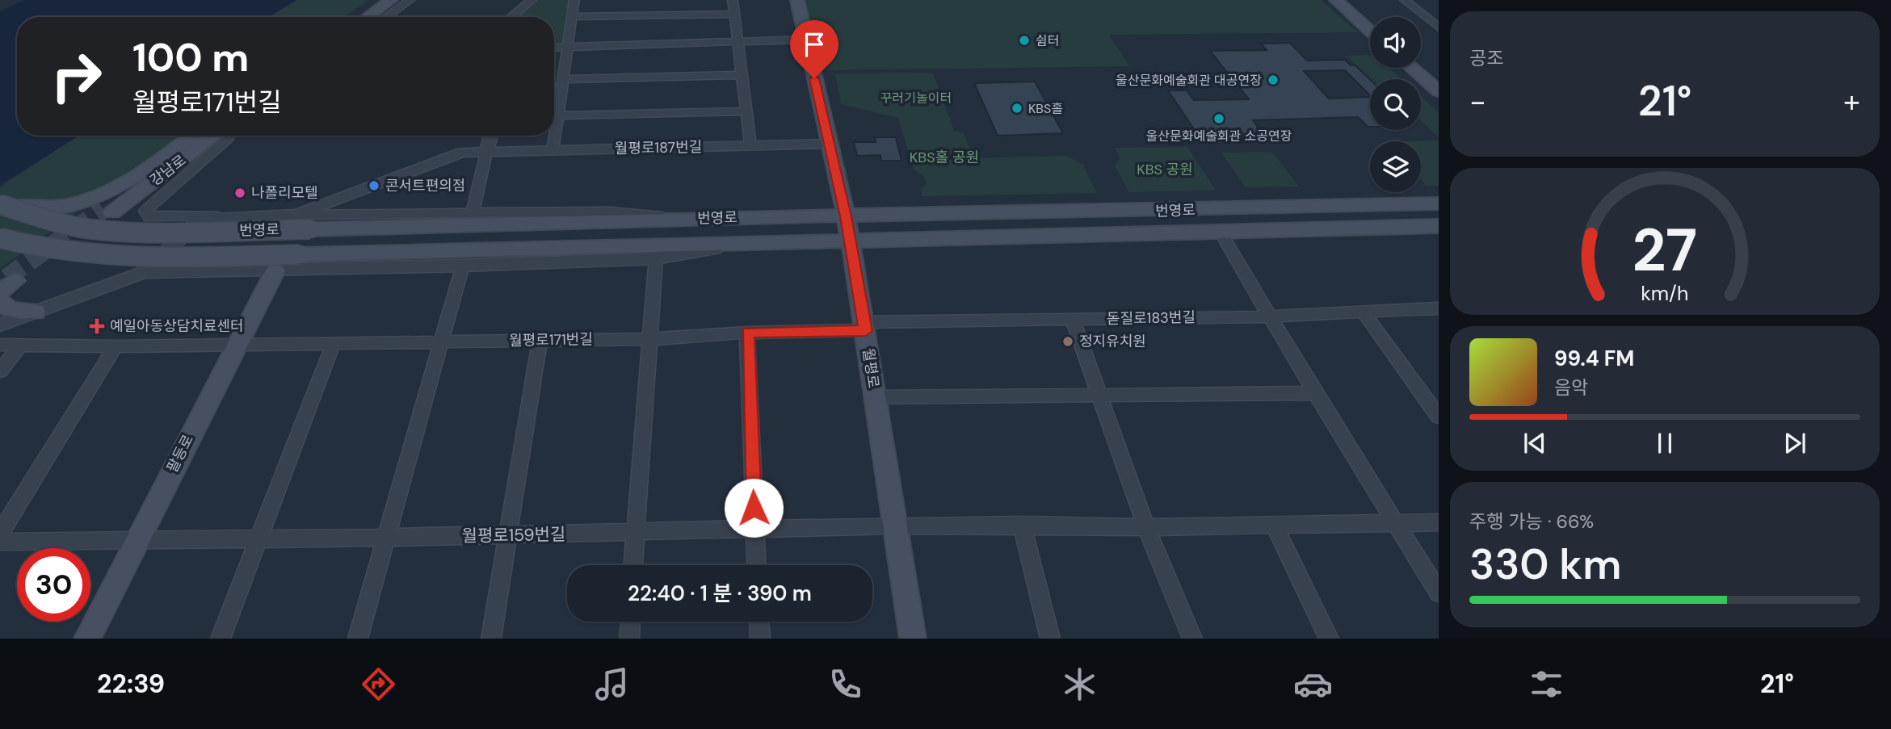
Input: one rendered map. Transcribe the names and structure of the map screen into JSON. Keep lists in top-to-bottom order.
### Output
{
  "streets": {
    "main road": [
      "강남로",
      "번영로",
      "월평로",
      "팔등로"
    ],
    "street": [
      "월평로187번길",
      "돋질로183번길",
      "월평로171번길",
      "월평로159번길"
    ]
  },
  "crossings": [
    ["월평로187번길", "월평로"],
    ["번영로", "월평로"],
    ["돋질로183번길", "월평로171번길"],
    ["돋질로183번길", "월평로"],
    ["월평로171번길", "월평로"],
    ["월평로171번길", "팔등로"],
    ["월평로", "월평로159번길"],
    ["팔등로", "월평로159번길"]
  ],
  "parks": ["꾸러기놀이터", "KBS홀 공원", "KBS 공원"],
  "places": {
    "other": [
      "쉼터",
      "울산문화예술회관 대공연장",
      "KBS홀",
      "울산문화예술회관 소공연장",
      "콘서트편의점",
      "나폴리모텔",
      "정지유치원"
    ],
    "health": ["예일아동상담치료센터"]
  },
  "page": {
    "tile": [
      "공조",
      ["주행 가능 · 66%", "330 km"]
    ],
    "turn": ["100 m", "월평로171번길"],
    "heat": ["−", "21°", "+"],
    "song": ["99.4 FM", "음악"],
    "limit": "30",
    "trip": "22:40 · 1 분 · 390 m",
    "tabs": ["22:39", "21°"],
    "gauge": ["27", "km/h"]
  }
}
